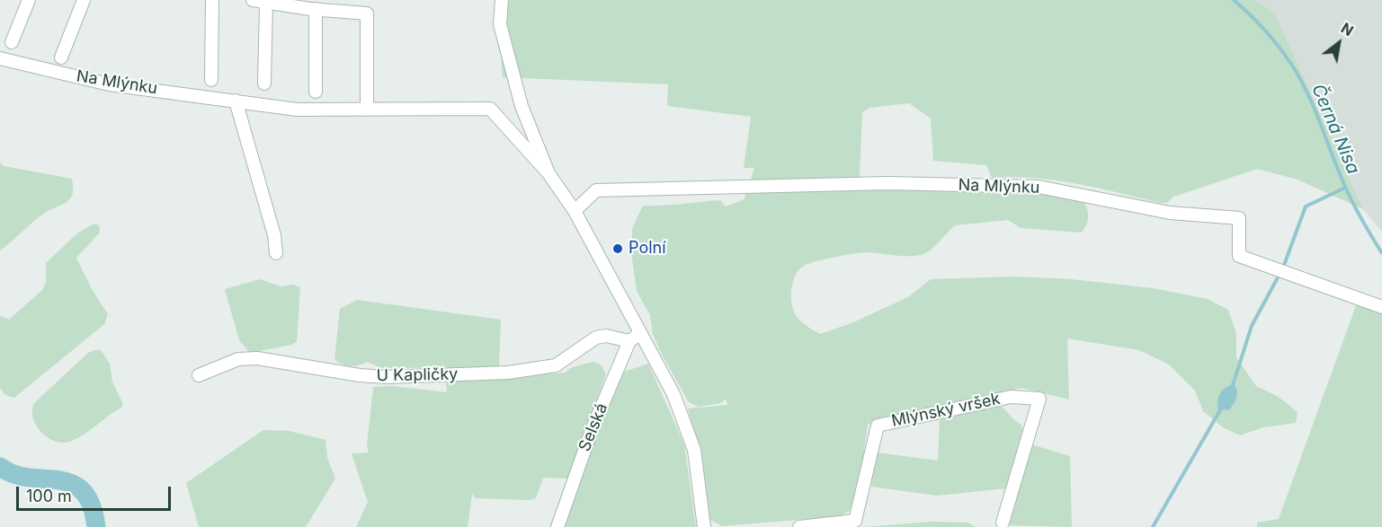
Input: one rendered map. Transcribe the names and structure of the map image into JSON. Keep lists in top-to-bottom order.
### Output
{
  "streets": {
    "street": [
      "Na Mlýnku",
      "U Kapličky",
      "Mlýnský vršek",
      "Selská"
    ]
  },
  "crossings": [
    ["U Kapličky", "Selská"]
  ],
  "water": ["Černá Nisa"],
  "places": ["Polní"],
  "scale_bar": "100 m",
  "north": "top right"
}
